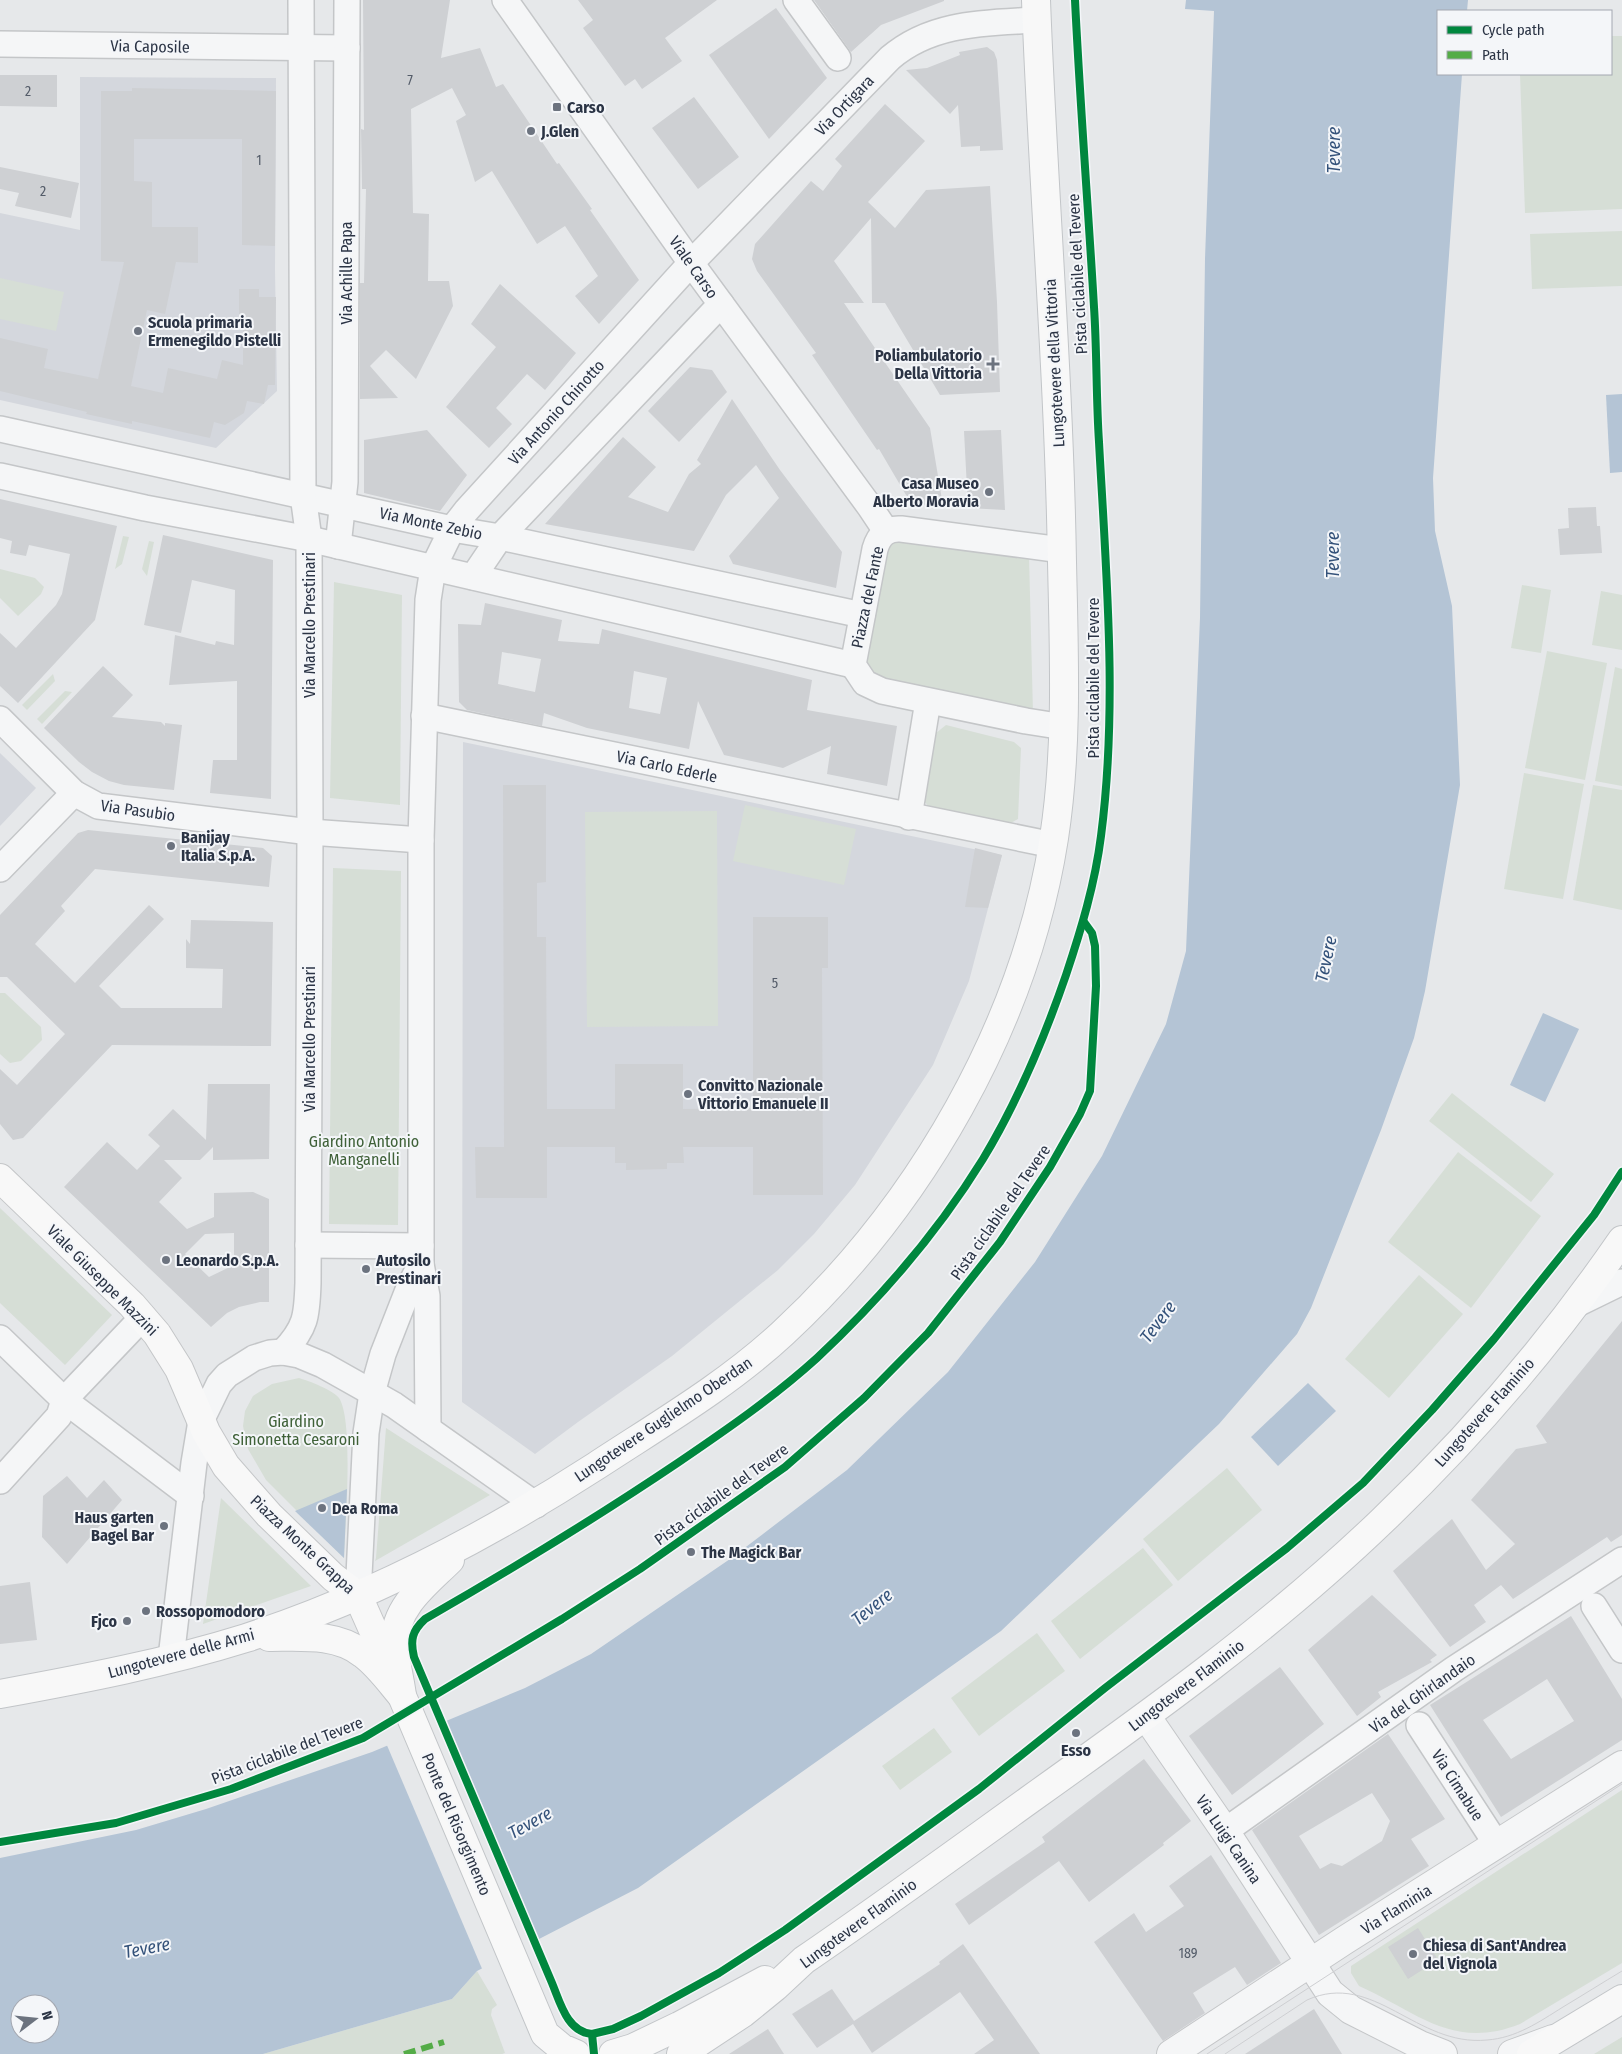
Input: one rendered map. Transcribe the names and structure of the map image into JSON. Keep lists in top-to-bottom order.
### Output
{
  "streets": {
    "main road": [
      "Lungotevere della Vittoria",
      "Viale Giuseppe Mazzini",
      "Lungotevere Flaminio",
      "Lungotevere Guglielmo Oberdan",
      "Piazza Monte Grappa",
      "Lungotevere delle Armi",
      "Ponte del Risorgimento"
    ],
    "street": [
      "Via Caposile",
      "Via Ortigara",
      "Viale Carso",
      "Via Achille Papa",
      "Via Antonio Chinotto",
      "Via Monte Zebio",
      "Piazza del Fante",
      "Via Marcello Prestinari",
      "Via Carlo Ederle",
      "Via Pasubio",
      "Via del Ghirlandaio",
      "Via Cimabue",
      "Via Luigi Canina",
      "Via Flaminia"
    ],
    "cycle path": ["Pista ciclabile del Tevere"]
  },
  "crossings": [
    ["Via Caposile", "Via Achille Papa"],
    ["Via Ortigara", "Viale Carso"],
    ["Via Ortigara", "Lungotevere della Vittoria"],
    ["Via Ortigara", "Via Antonio Chinotto"],
    ["Viale Carso", "Via Antonio Chinotto"],
    ["Viale Carso", "Piazza del Fante"],
    ["Via Achille Papa", "Via Monte Zebio"],
    ["Lungotevere della Vittoria", "Piazza del Fante"],
    ["Lungotevere della Vittoria", "Lungotevere Guglielmo Oberdan"],
    ["Via Antonio Chinotto", "Via Monte Zebio"],
    ["Via Monte Zebio", "Piazza del Fante"],
    ["Piazza del Fante", "Lungotevere Guglielmo Oberdan"],
    ["Via Marcello Prestinari", "Via Pasubio"],
    ["Viale Giuseppe Mazzini", "Piazza Monte Grappa"],
    ["Lungotevere Flaminio", "Via Luigi Canina"],
    ["Lungotevere Guglielmo Oberdan", "Piazza Monte Grappa"],
    ["Lungotevere Guglielmo Oberdan", "Lungotevere delle Armi"],
    ["Lungotevere Guglielmo Oberdan", "Ponte del Risorgimento"],
    ["Piazza Monte Grappa", "Lungotevere delle Armi"],
    ["Piazza Monte Grappa", "Ponte del Risorgimento"],
    ["Lungotevere delle Armi", "Ponte del Risorgimento"],
    ["Via del Ghirlandaio", "Via Luigi Canina"],
    ["Via Cimabue", "Via Flaminia"],
    ["Via Luigi Canina", "Via Flaminia"]
  ],
  "water": ["Tevere"],
  "parks": ["Giardino Antonio Manganelli", "Giardino Simonetta Cesaroni"],
  "places": {
    "transit": ["Carso"],
    "other": [
      "J.Glen",
      "Scuola primaria Ermenegildo Pistelli",
      "Casa Museo Alberto Moravia",
      "Banijay Italia S.p.A.",
      "Convitto Nazionale Vittorio Emanuele II",
      "Leonardo S.p.A.",
      "Autosilo Prestinari",
      "Dea Roma",
      "Haus garten Bagel Bar",
      "The Magick Bar",
      "Rossopomodoro",
      "Fjco",
      "Esso",
      "Chiesa di Sant'Andrea del Vignola"
    ],
    "health": ["Poliambulatorio Della Vittoria"]
  },
  "house_numbers": [
    "7",
    "2",
    "1",
    "2",
    "5",
    "189"
  ],
  "legend": ["Cycle path", "Path"],
  "north": "right"
}
